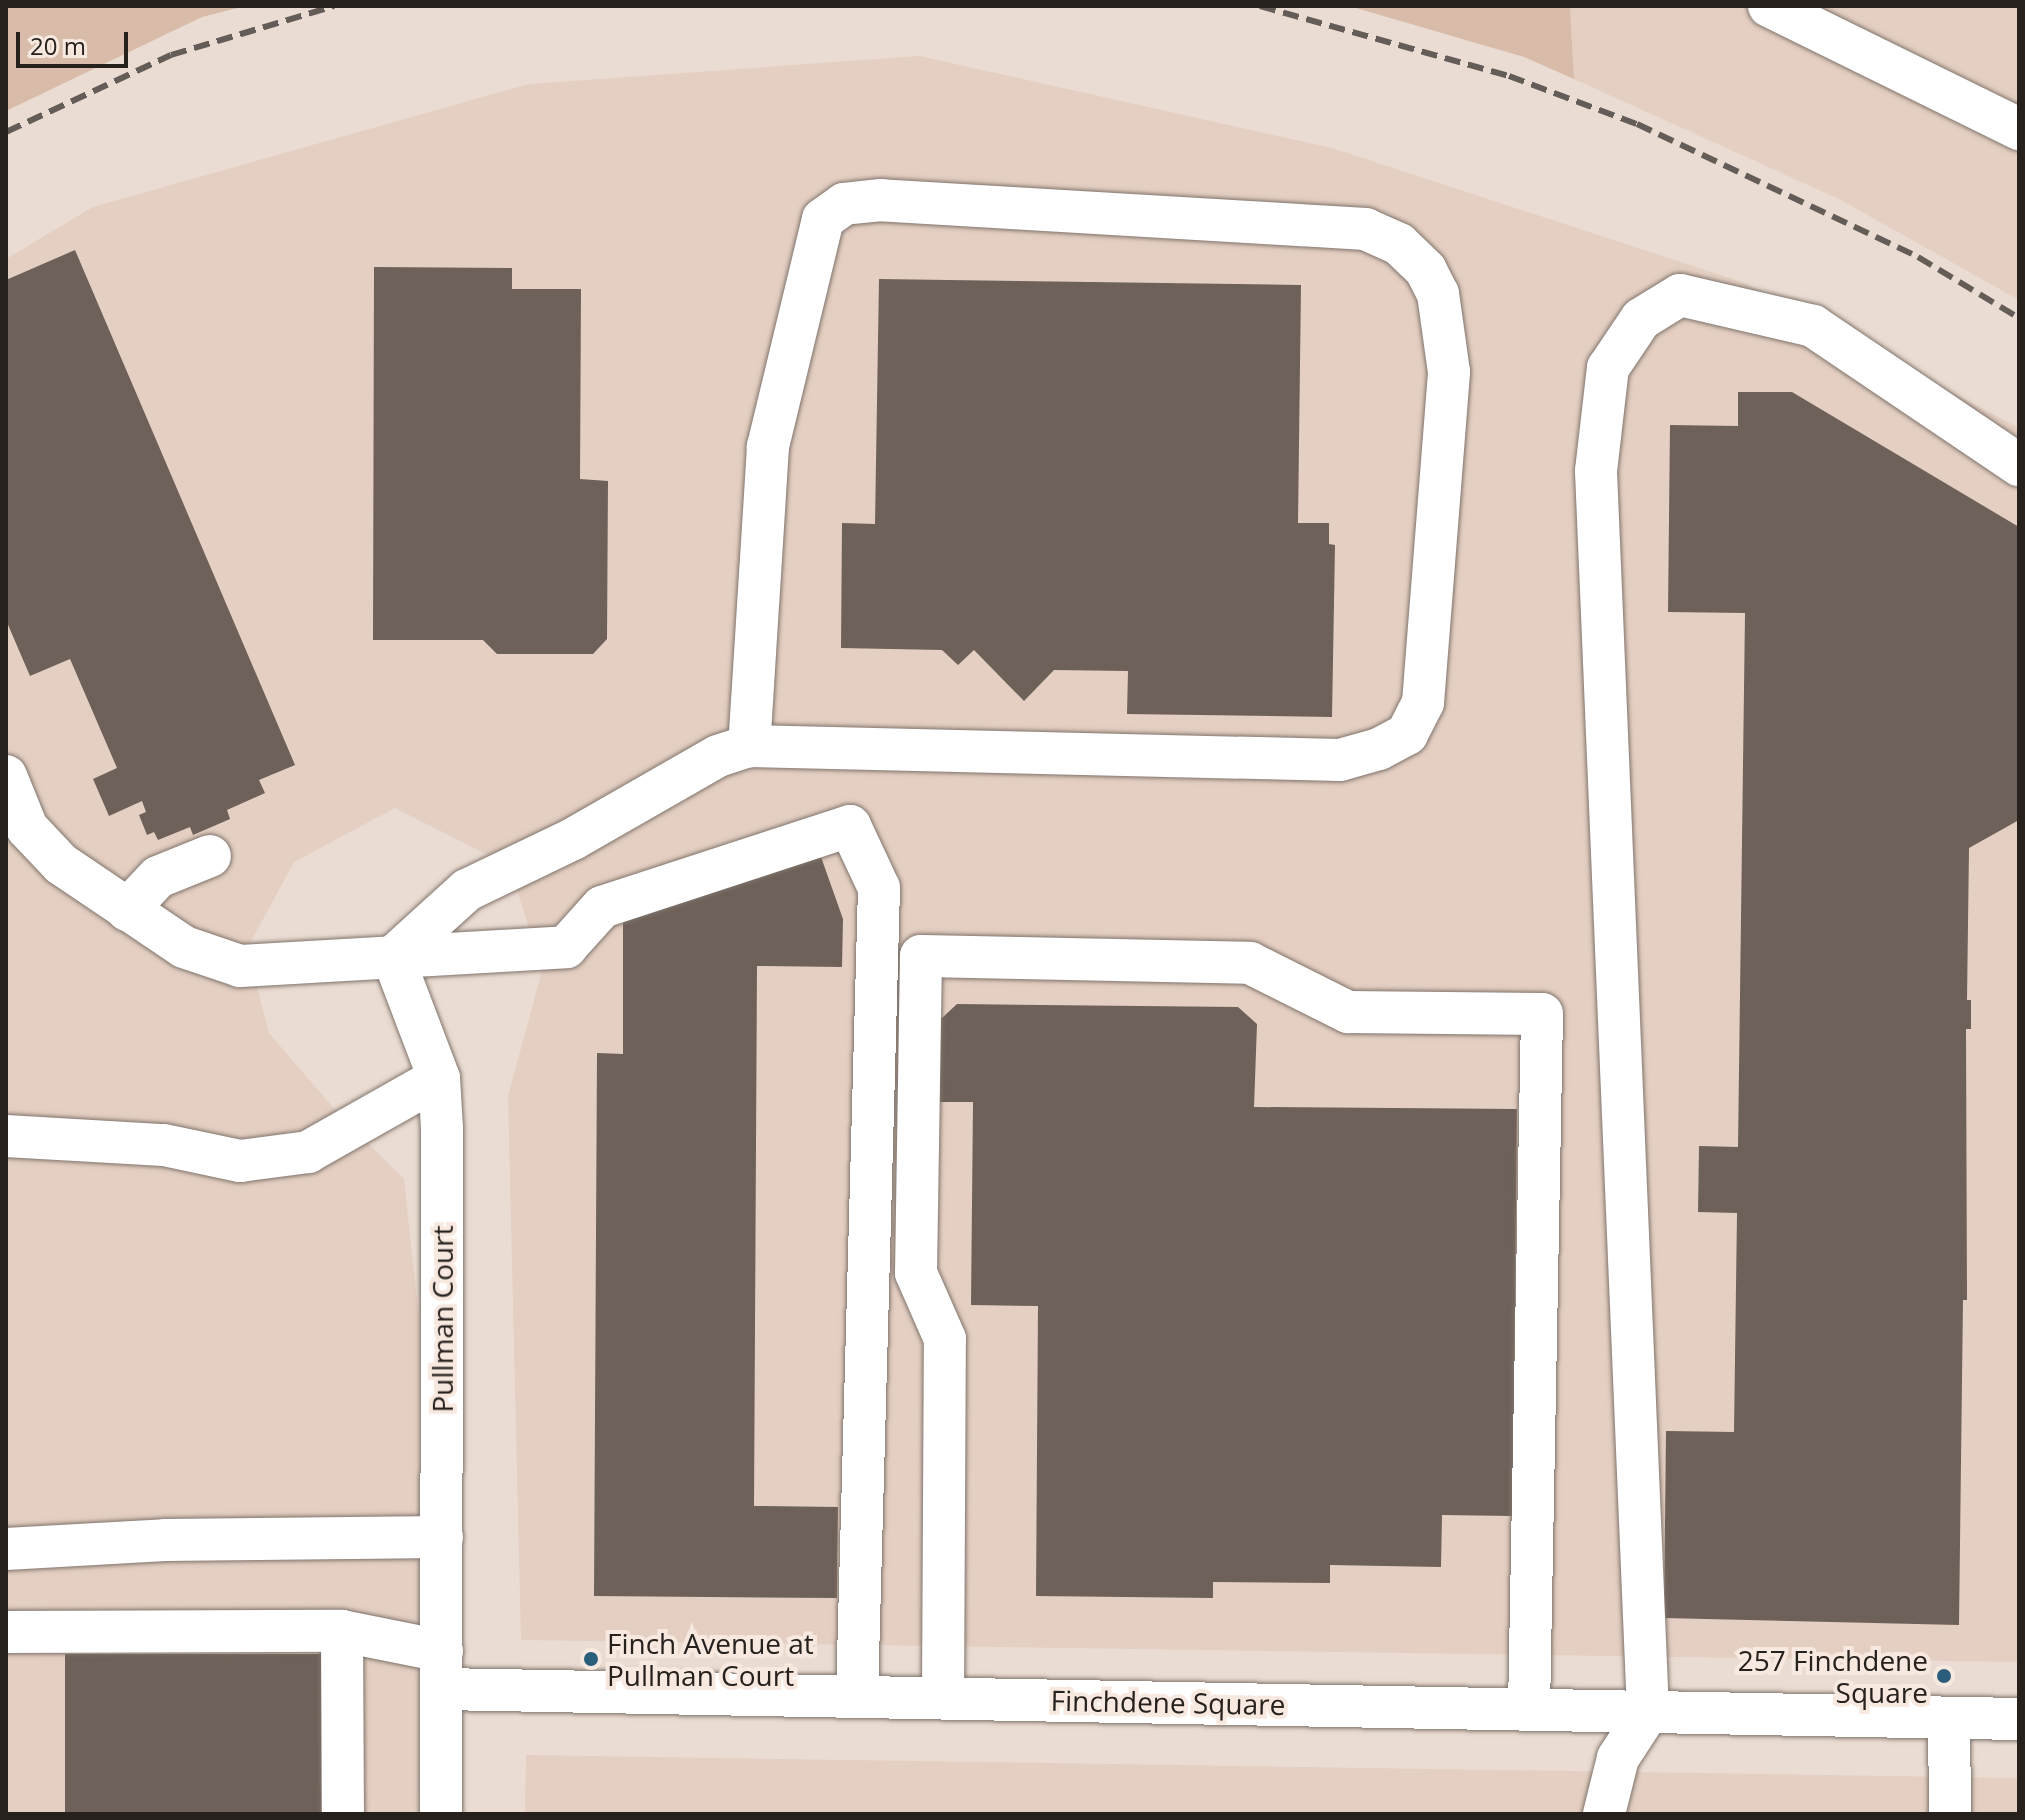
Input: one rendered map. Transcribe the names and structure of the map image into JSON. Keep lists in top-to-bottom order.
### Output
{
  "streets": {
    "street": ["Pullman Court", "Finchdene Square"]
  },
  "crossings": [
    ["Pullman Court", "Finchdene Square"]
  ],
  "places": ["Finch Avenue at Pullman Court", "257 Finchdene Square"],
  "scale_bar": "20 m"
}
